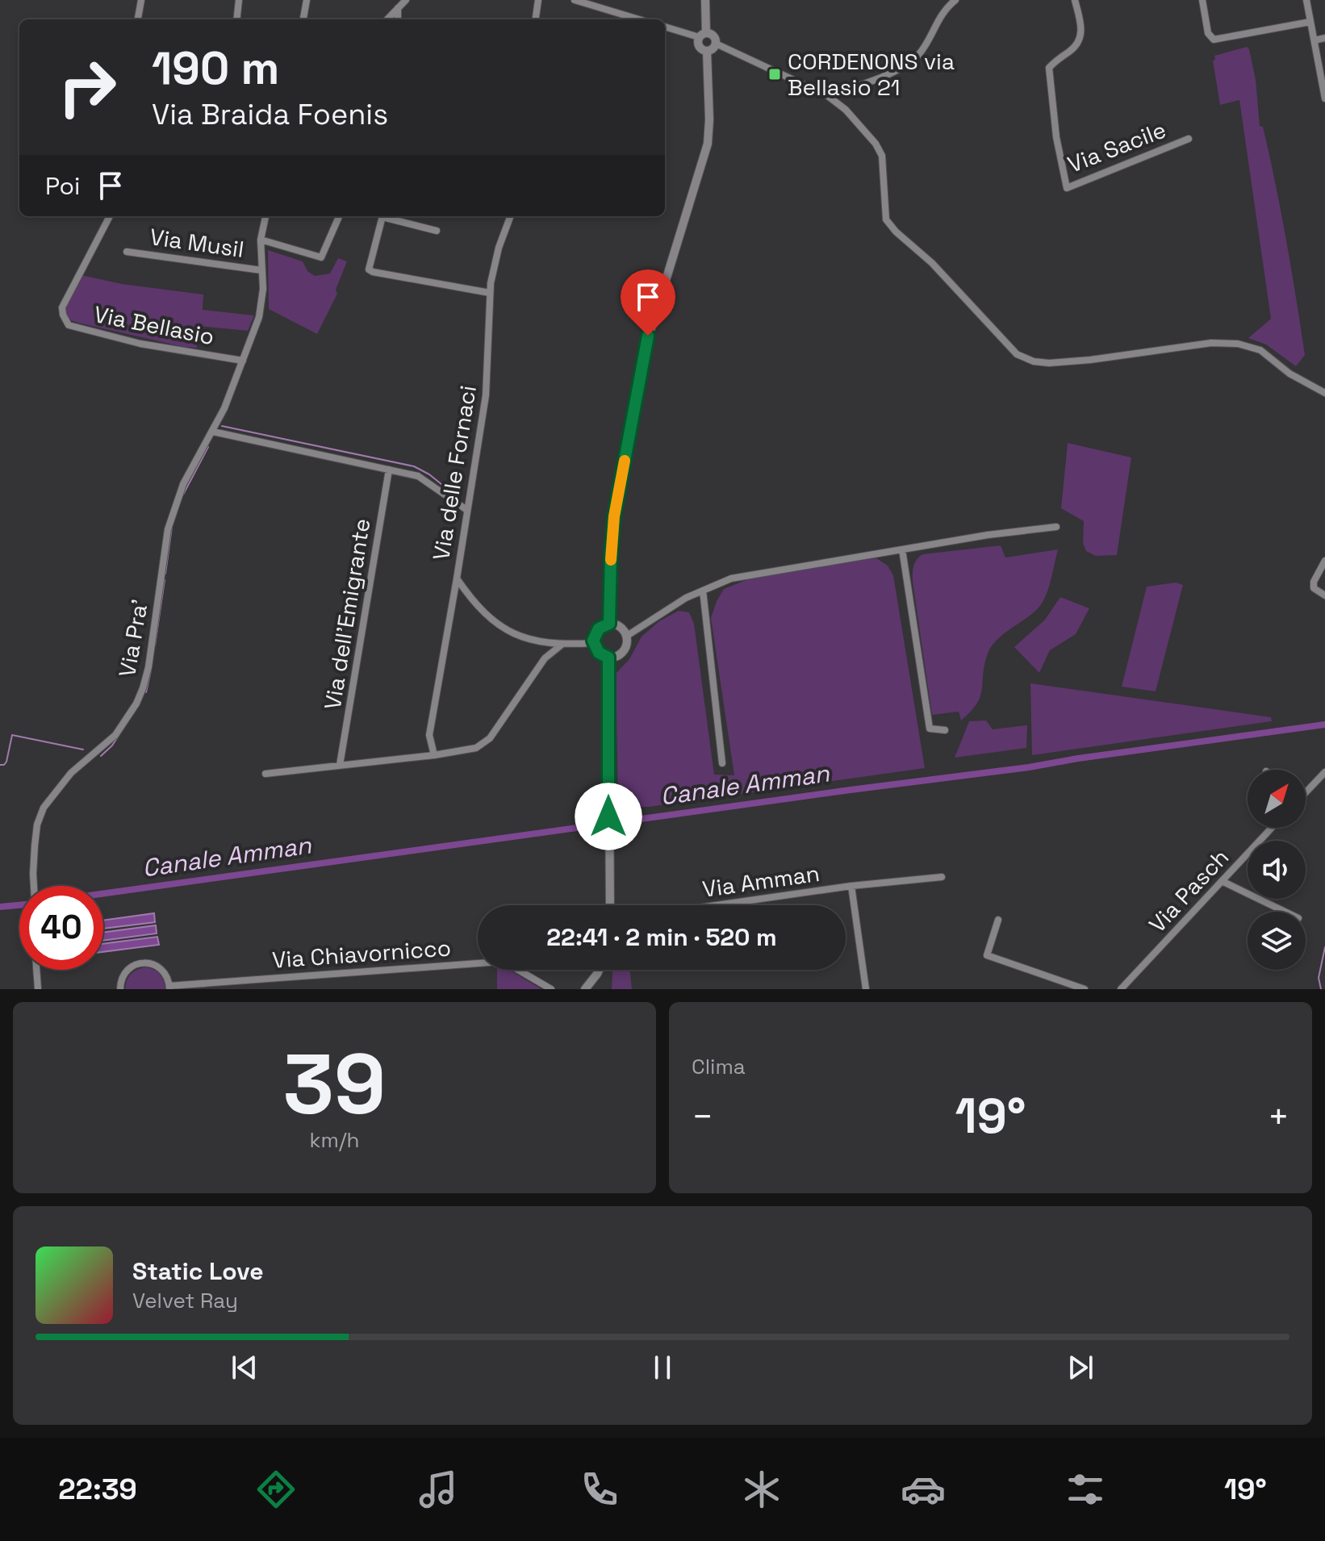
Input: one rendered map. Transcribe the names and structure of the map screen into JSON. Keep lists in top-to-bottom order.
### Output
{
  "streets": {
    "street": [
      "Via Sacile",
      "Via Musil",
      "Via Bellasio",
      "Via delle Fornaci",
      "Via dell'Emigrante",
      "Via Pra'",
      "Via Amman",
      "Via Pasch",
      "Via Chiavornicco"
    ]
  },
  "crossings": [
    ["Via Musil", "Via Bellasio"],
    ["Via Musil", "Via Pra'"],
    ["Via Bellasio", "Via Pra'"]
  ],
  "water": ["Canale Amman"],
  "places": {
    "transit": ["CORDENONS via Bellasio 21"]
  },
  "north": "top right",
  "page": {
    "turn": ["190 m", "Via Braida Foenis"],
    "then": "Poi",
    "limit": "40",
    "trip": "22:41 · 2 min · 520 m",
    "tile": [
      ["39", "km/h"],
      "Clima"
    ],
    "heat": ["−", "19°", "+"],
    "song": ["Static Love", "Velvet Ray"],
    "tabs": ["22:39", "19°"]
  }
}
